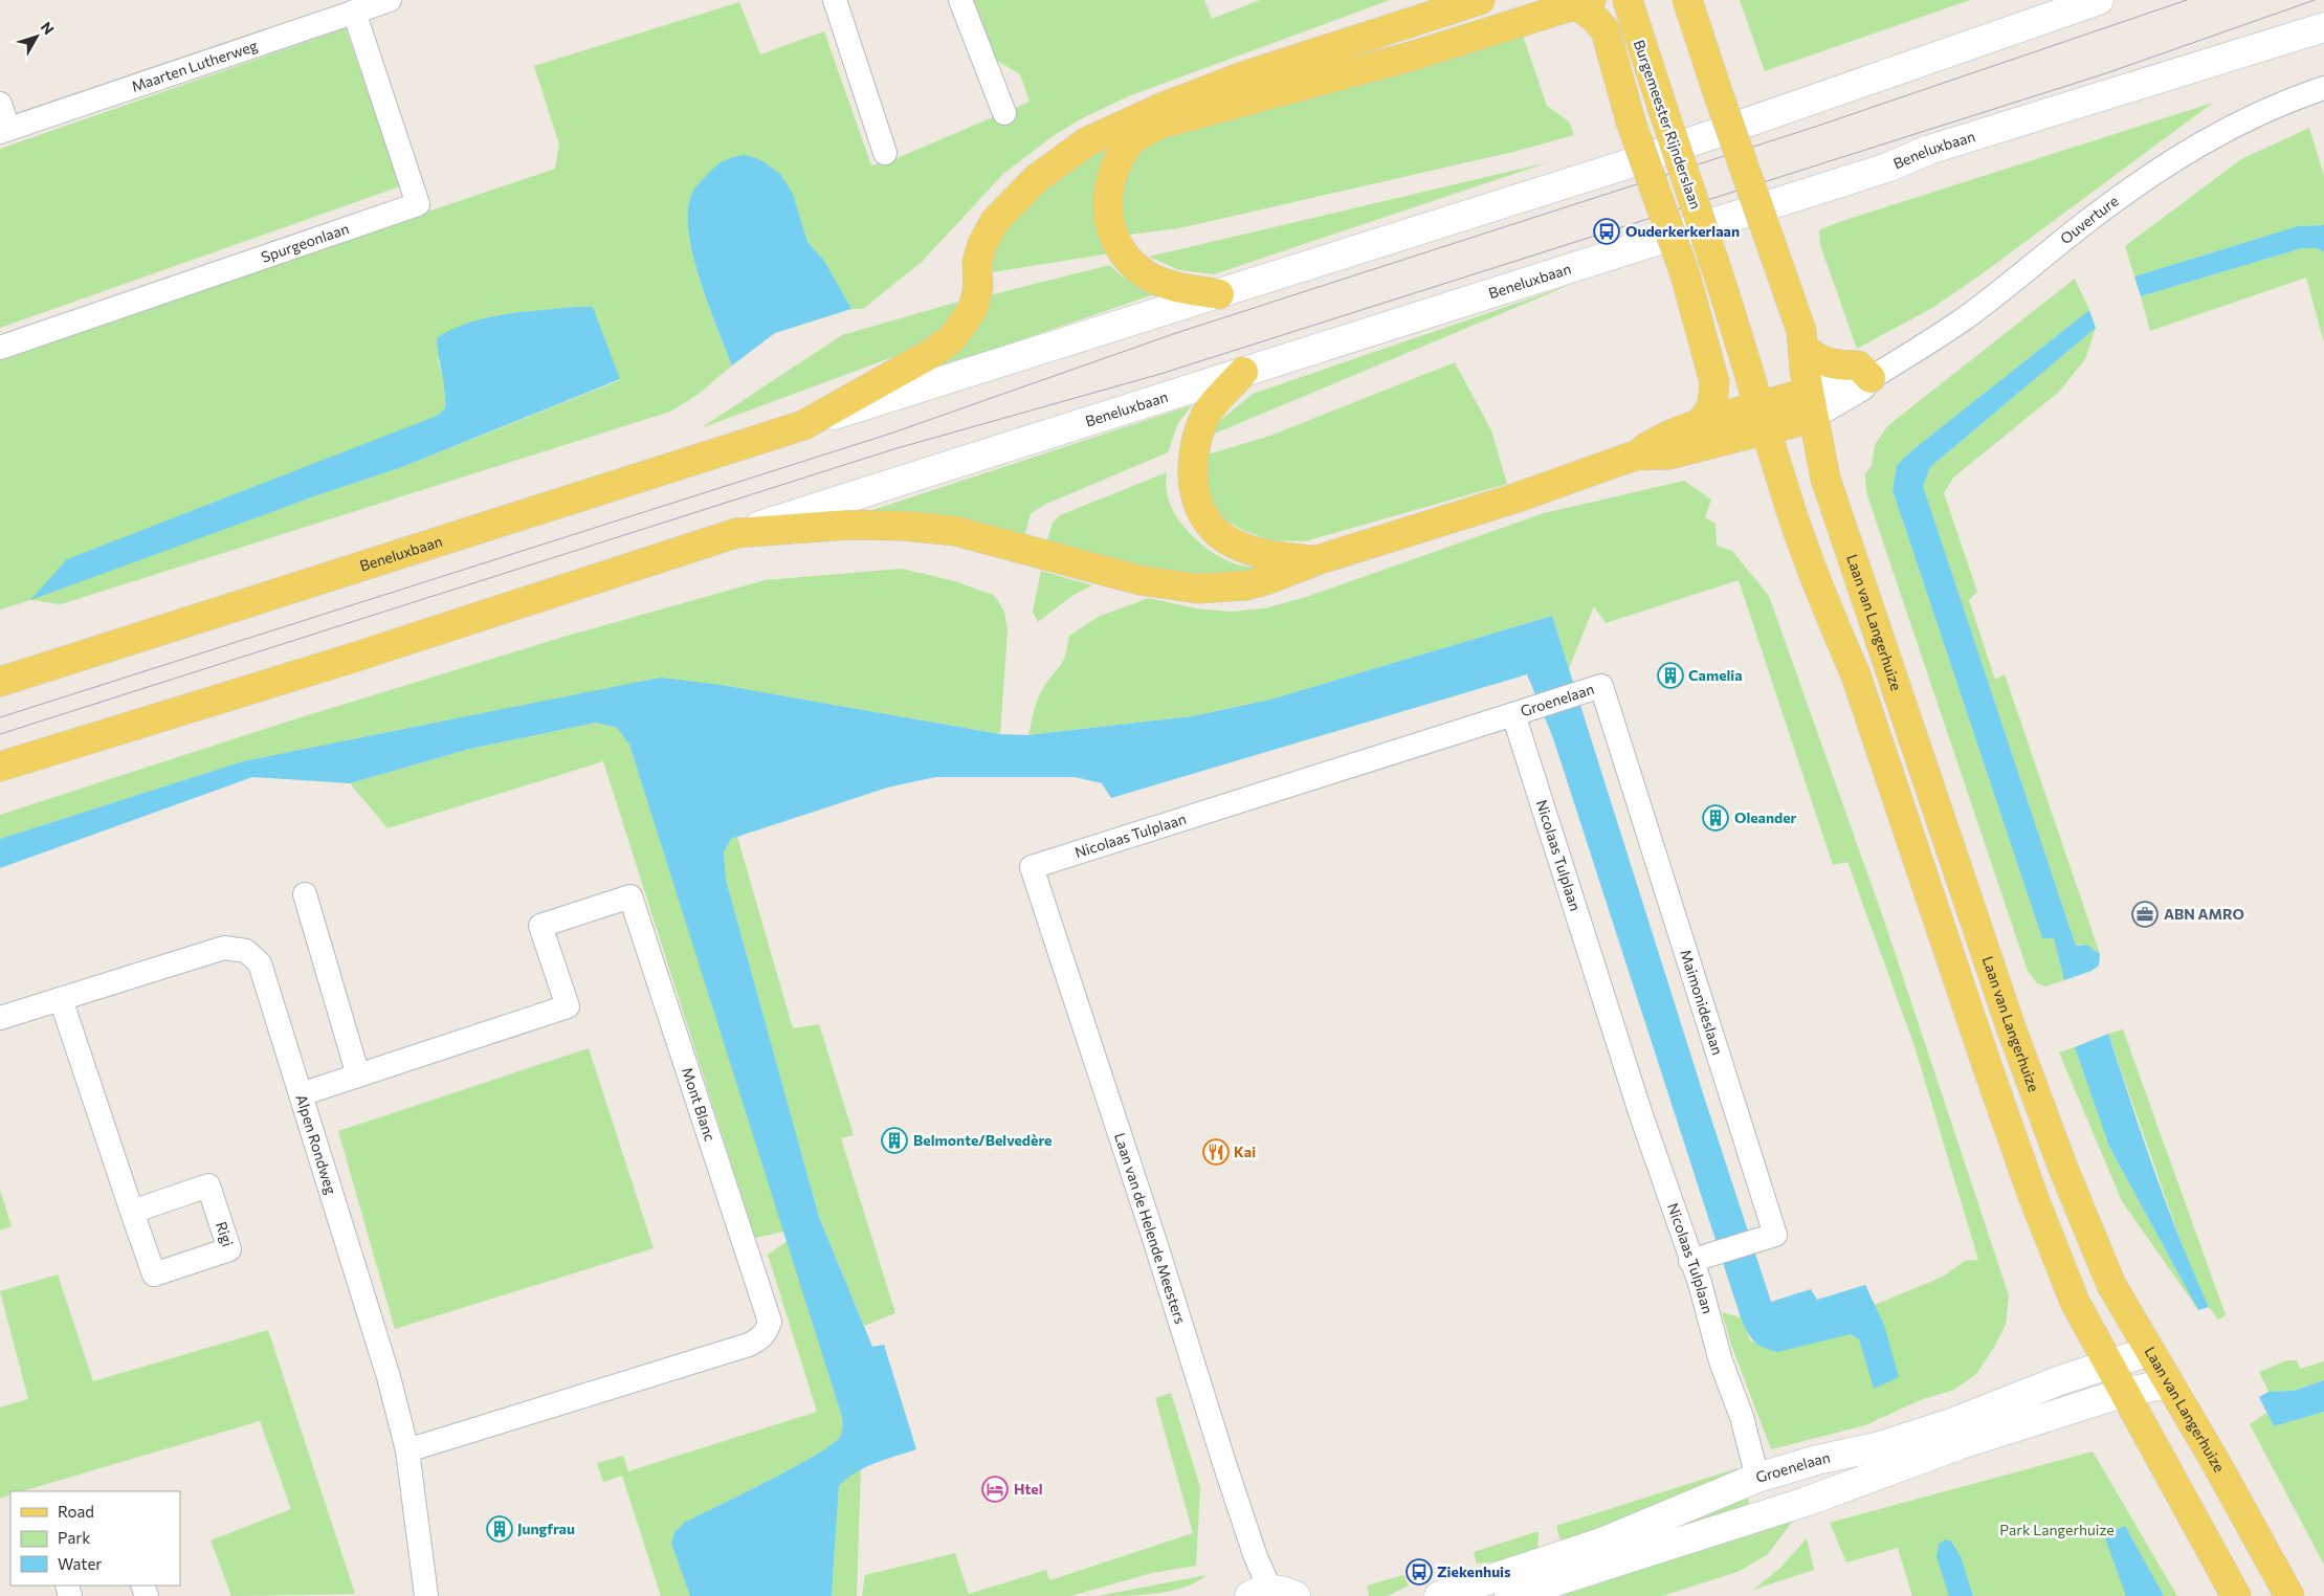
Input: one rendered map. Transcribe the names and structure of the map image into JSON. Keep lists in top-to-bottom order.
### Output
{
  "streets": {
    "main road": [
      "Burgemeester Rijnderslaan",
      "Beneluxbaan",
      "Laan van Langerhuize",
      "Groenelaan"
    ],
    "street": [
      "Maarten Lutherweg",
      "Ouverture",
      "Spurgeonlaan",
      "Nicolaas Tulplaan",
      "Maimonideslaan",
      "Mont Blanc",
      "Alpen Rondweg",
      "Laan van de Helende Meesters"
    ]
  },
  "crossings": [
    ["Maarten Lutherweg", "Spurgeonlaan"],
    ["Burgemeester Rijnderslaan", "Beneluxbaan"],
    ["Ouverture", "Laan van Langerhuize"],
    ["Laan van Langerhuize", "Groenelaan"],
    ["Groenelaan", "Nicolaas Tulplaan"],
    ["Groenelaan", "Maimonideslaan"],
    ["Nicolaas Tulplaan", "Maimonideslaan"],
    ["Nicolaas Tulplaan", "Laan van de Helende Meesters"],
    ["Mont Blanc", "Alpen Rondweg"]
  ],
  "parks": ["Park Langerhuize"],
  "places": {
    "bus stop": ["Ouderkerkerlaan", "Ziekenhuis"],
    "building": [
      "Camelia",
      "Oleander",
      "Belmonte/Belvedère",
      "Jungfrau"
    ],
    "office": ["ABN AMRO"],
    "restaurant": ["Kai"],
    "hotel": ["Htel"]
  },
  "legend": ["Road", "Park", "Water"],
  "north": "top right"
}
